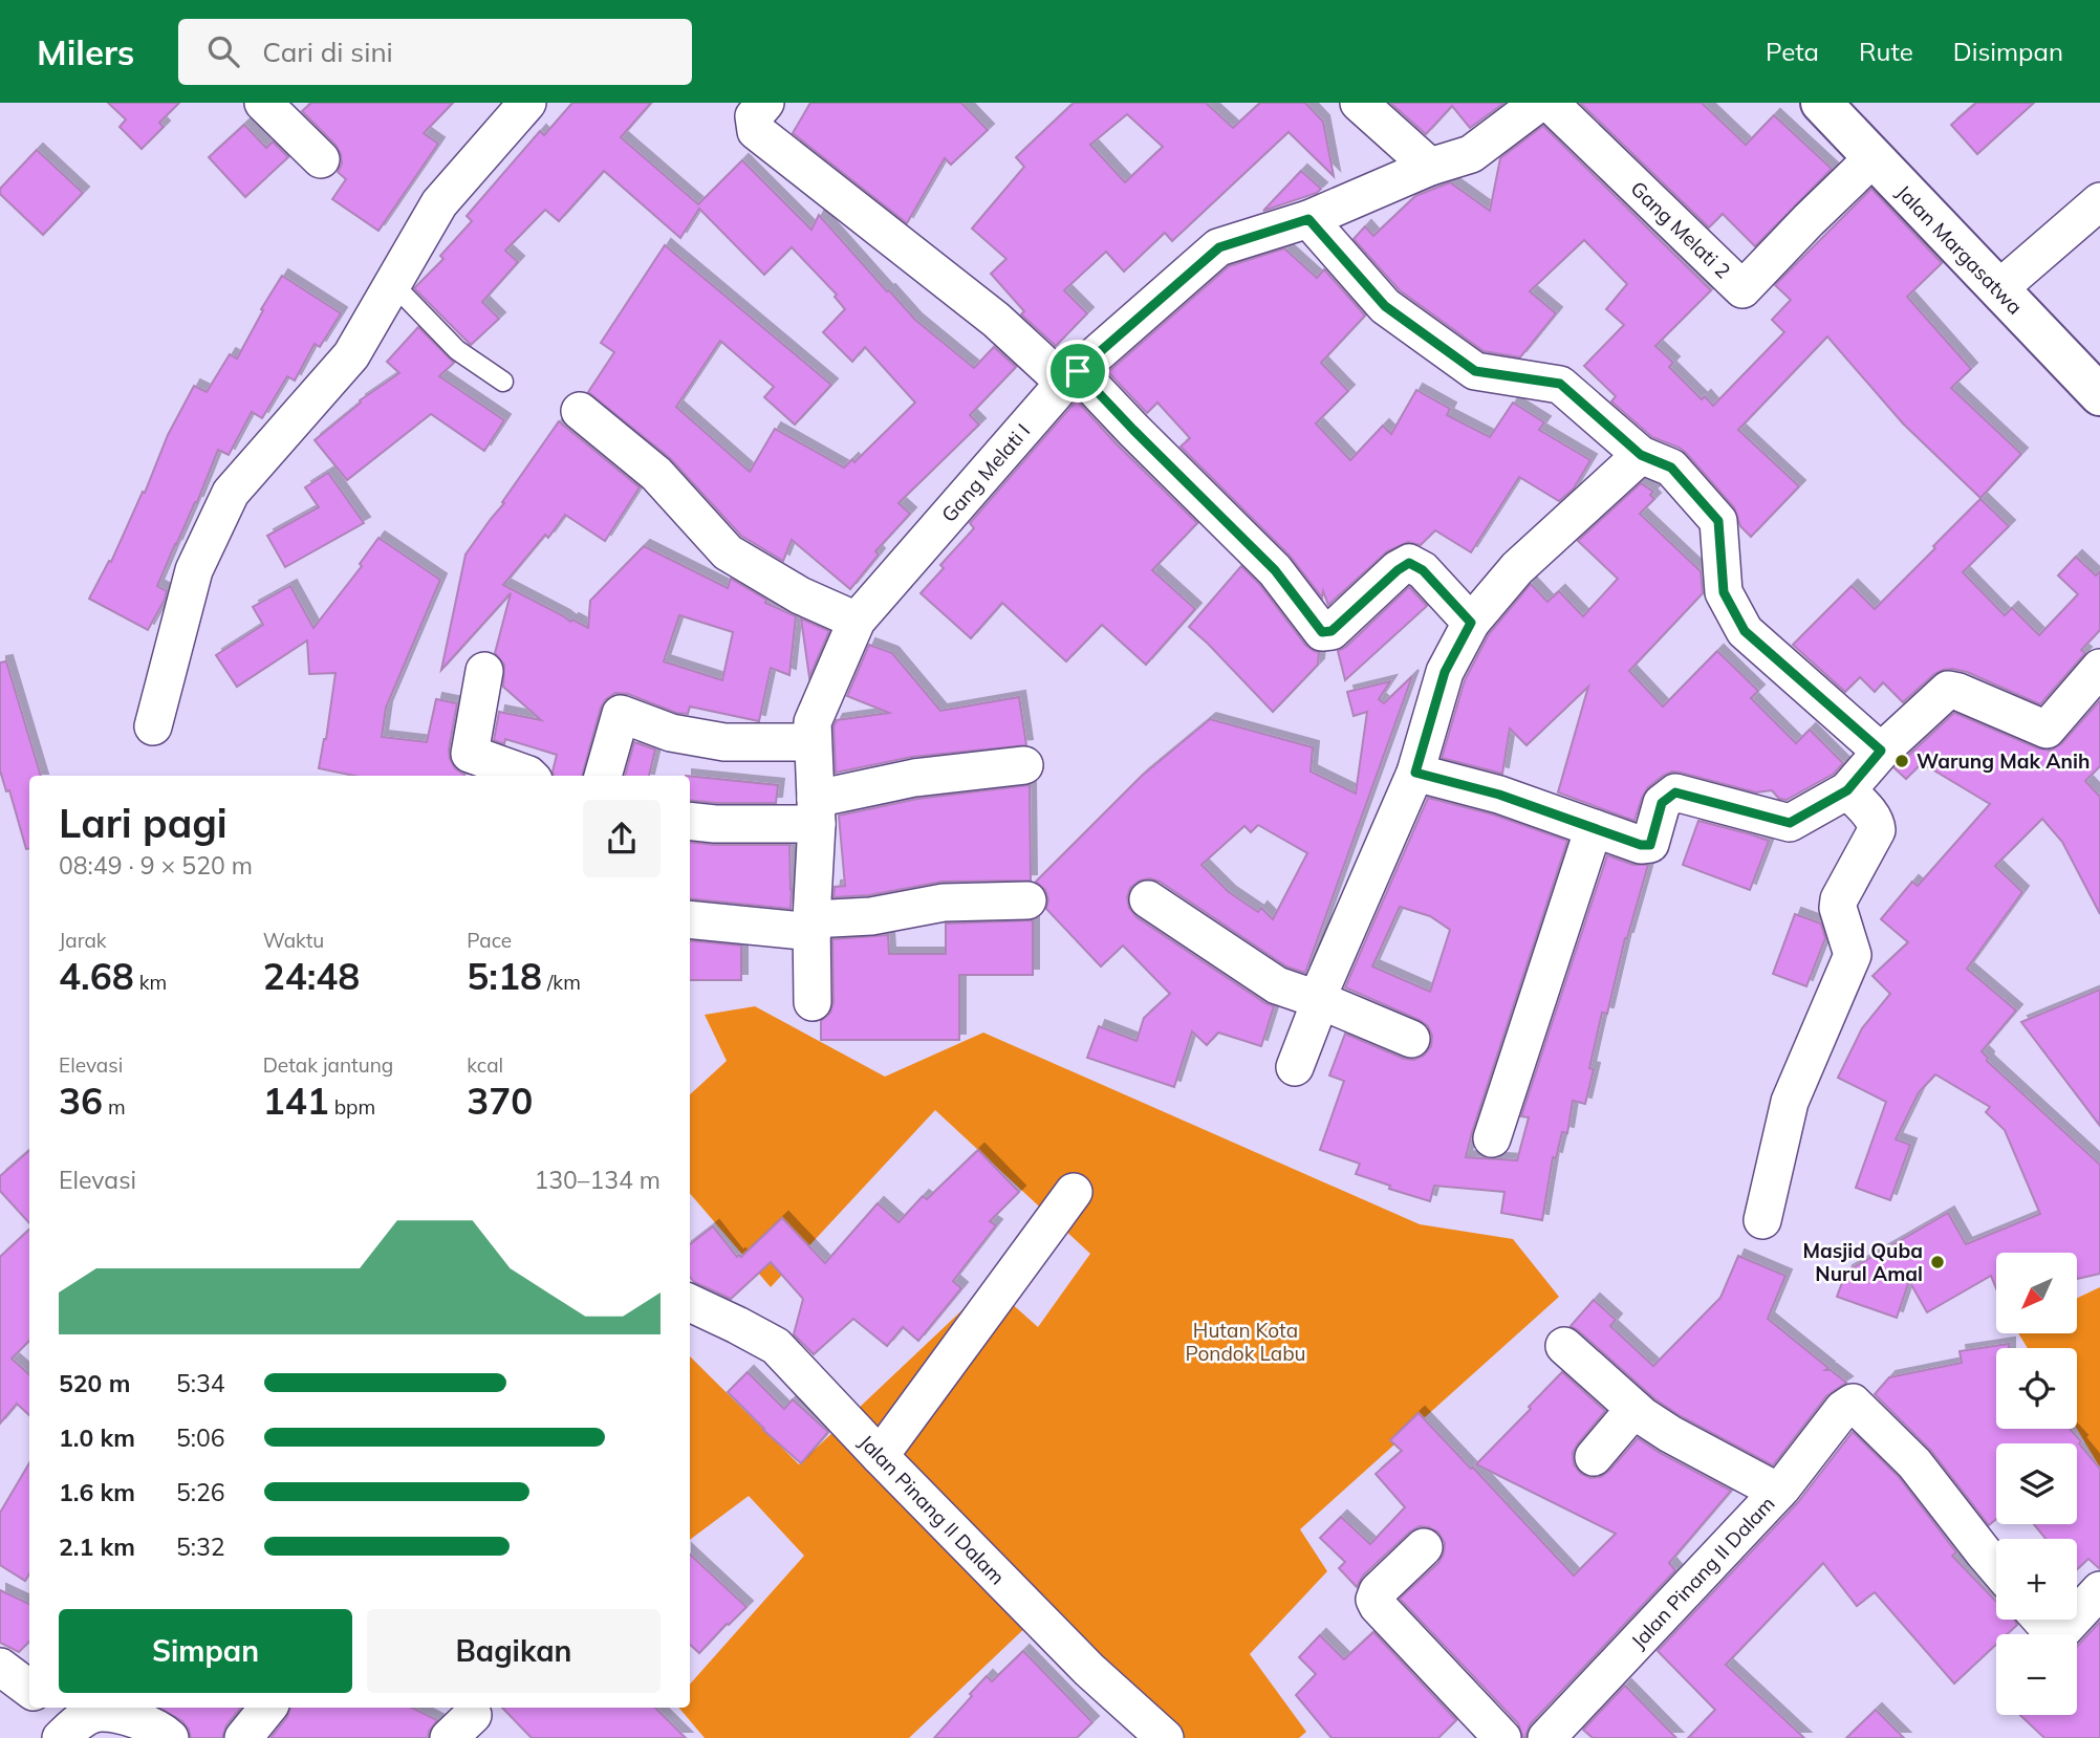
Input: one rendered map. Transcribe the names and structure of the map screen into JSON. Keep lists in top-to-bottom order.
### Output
{
  "streets": {
    "street": [
      "Gang Melati 2",
      "Jalan Margasatwa",
      "Gang Melati I",
      "Jalan Pinang II Dalam"
    ]
  },
  "crossings": [
    ["Gang Melati 2", "Jalan Margasatwa"]
  ],
  "parks": ["Hutan Kota Pondok Labu"],
  "places": ["Warung Mak Anih", "Masjid Quba Nurul Amal"],
  "north": "bottom left",
  "page": {
    "header": "Milers",
    "search": "Cari di sini",
    "nav": ["Peta", "Rute", "Disimpan"],
    "heading": ["Lari pagi", "08:49 · 9 × 520 m"],
    "stats": [
      ["Jarak", "4.68 km"],
      ["Waktu", "24:48"],
      ["Pace", "5:18 /km"],
      ["Elevasi", "36 m"],
      ["Detak jantung", "141 bpm"],
      ["kcal", "370"]
    ],
    "chart": ["Elevasi", "130–134 m"],
    "map_buttons": ["+", "−"],
    "list": [
      {
        "name": "520 m",
        "note": "5:34"
      },
      {
        "name": "1.0 km",
        "note": "5:06"
      },
      {
        "name": "1.6 km",
        "note": "5:26"
      },
      {
        "name": "2.1 km",
        "note": "5:32"
      }
    ],
    "buttons": ["Simpan", "Bagikan"]
  }
}
